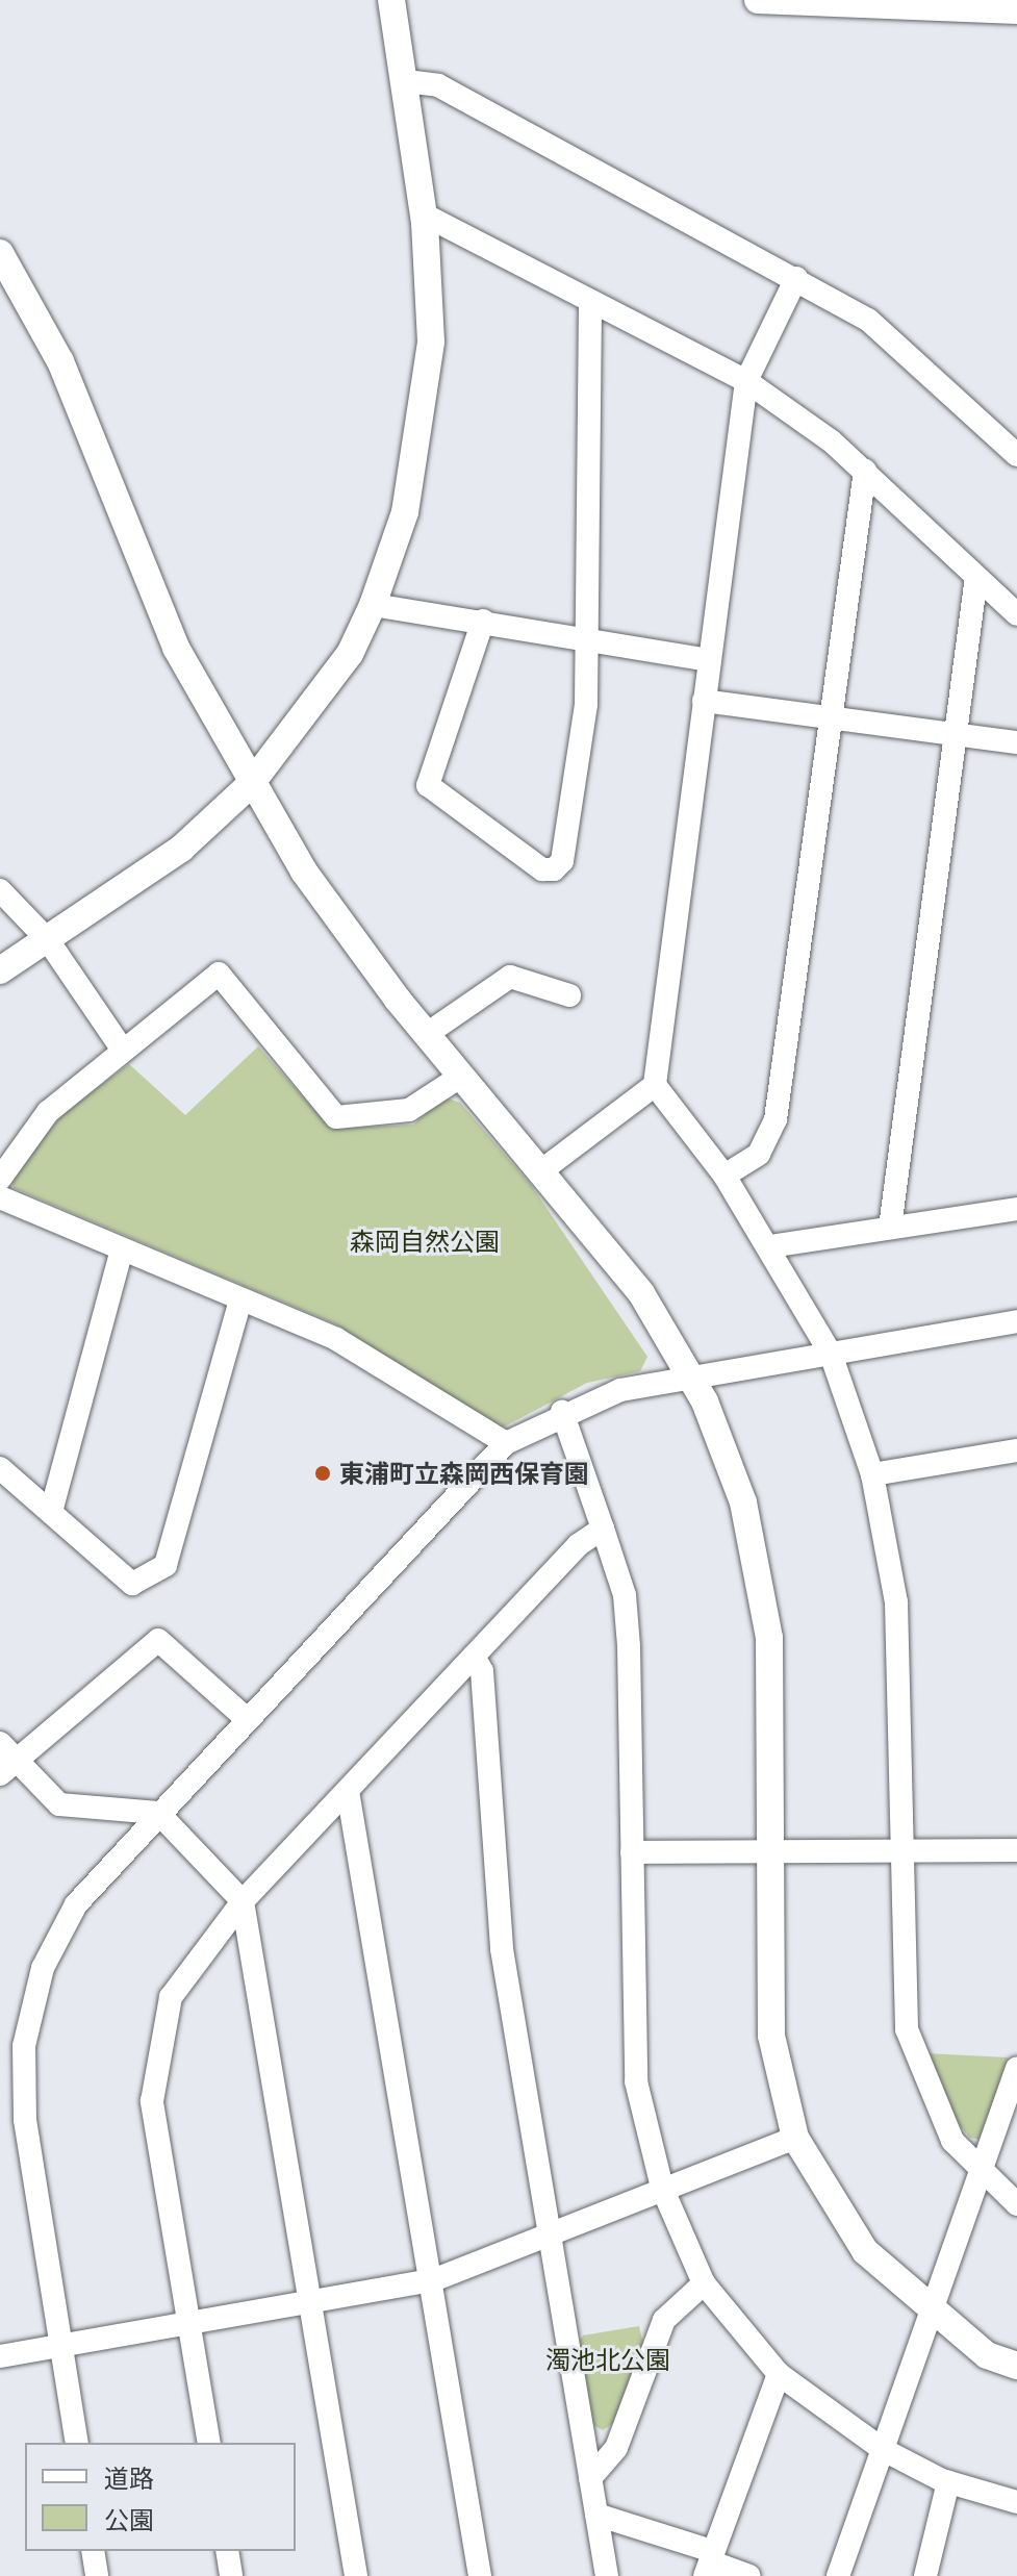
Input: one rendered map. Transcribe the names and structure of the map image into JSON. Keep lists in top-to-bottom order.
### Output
{
  "parks": ["森岡自然公園", "濁池北公園"],
  "places": ["東浦町立森岡西保育園"],
  "legend": ["道路", "公園"]
}
